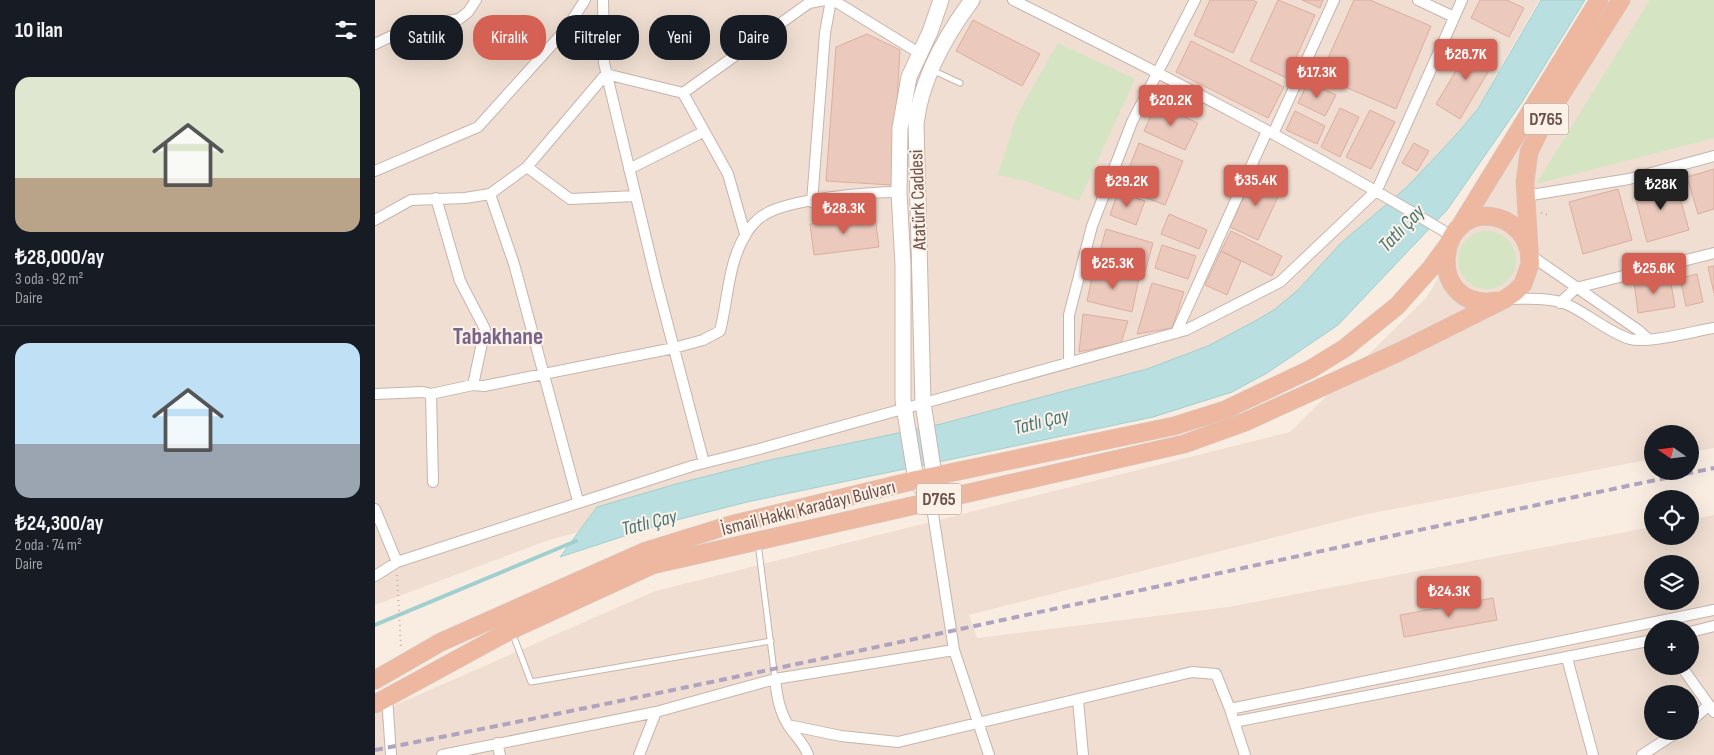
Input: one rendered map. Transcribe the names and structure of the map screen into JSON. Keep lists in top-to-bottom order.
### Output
{
  "streets": {
    "highway": ["D765", "İsmail Hakkı Karadayı Bulvarı"],
    "main road": ["Atatürk Caddesi"]
  },
  "crossings": [
    ["D765", "Atatürk Caddesi"],
    ["D765", "İsmail Hakkı Karadayı Bulvarı"],
    ["Atatürk Caddesi", "İsmail Hakkı Karadayı Bulvarı"]
  ],
  "districts": ["Tabakhane"],
  "water": ["Tatlı Çay"],
  "north": "left",
  "page": {
    "heading": "10 ilan",
    "chip": [
      "Satılık",
      "Kiralık",
      "Filtreler",
      "Yeni",
      "Daire"
    ],
    "price": [
      "₺26.7K",
      "₺17.3K",
      "₺20.2K",
      "₺35.4K",
      "₺29.2K",
      "₺28K",
      "₺28.3K",
      "₺25.3K",
      "₺25.6K",
      "₺24.3K"
    ],
    "list": [
      {
        "name": "₺28,000/ay",
        "note": "3 oda · 92 m² · Daire"
      },
      {
        "name": "₺24,300/ay",
        "note": "2 oda · 74 m² · Daire"
      }
    ],
    "map_buttons": ["+", "−"]
  }
}
